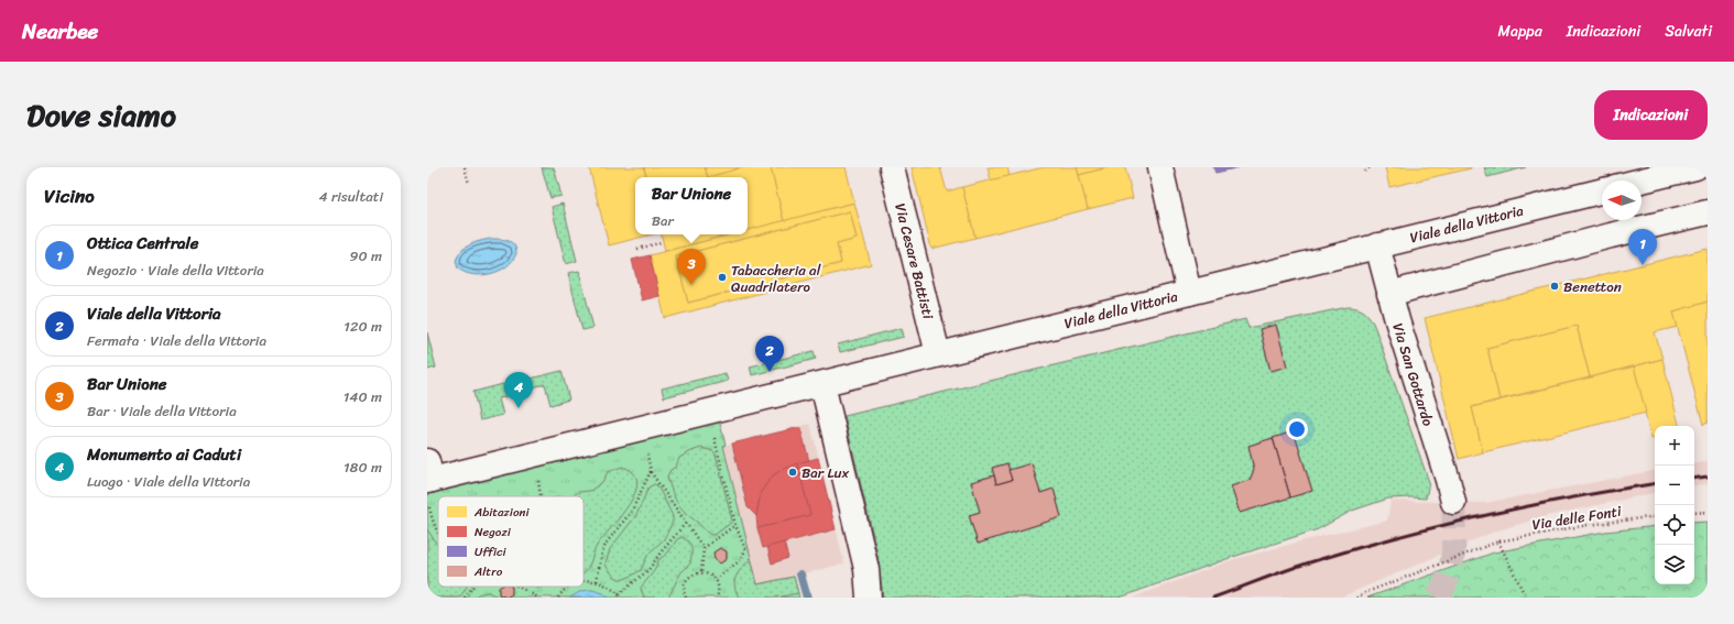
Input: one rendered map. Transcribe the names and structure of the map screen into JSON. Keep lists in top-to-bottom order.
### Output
{
  "streets": {
    "street": ["Viale della Vittoria", "Via Cesare Battisti", "Via San Gottardo"],
    "path": ["Via delle Fonti"]
  },
  "crossings": [
    ["Viale della Vittoria", "Via Cesare Battisti"],
    ["Viale della Vittoria", "Via San Gottardo"]
  ],
  "places": ["Tabaccheria al Quadrilatero", "Benetton", "Bar Lux"],
  "legend": [
    "Abitazioni",
    "Negozi",
    "Uffici",
    "Altro"
  ],
  "north": "left",
  "page": {
    "header": "Nearbee",
    "nav": ["Mappa", "Indicazioni", "Salvati"],
    "title": "Dove siamo",
    "buttons": "Indicazioni",
    "heading": ["Vicino", "4 risultati"],
    "popup": ["Bar Unione", "Bar"],
    "list": [
      {
        "mark": "1",
        "name": "Ottica Centrale",
        "note": "Negozio · Viale della Vittoria",
        "value": "90 m"
      },
      {
        "mark": "2",
        "name": "Viale della Vittoria",
        "note": "Fermata · Viale della Vittoria",
        "value": "120 m"
      },
      {
        "mark": "3",
        "name": "Bar Unione",
        "note": "Bar · Viale della Vittoria",
        "value": "140 m"
      },
      {
        "mark": "4",
        "name": "Monumento ai Caduti",
        "note": "Luogo · Viale della Vittoria",
        "value": "180 m"
      }
    ],
    "pins": [
      "1",
      "3",
      "2",
      "4"
    ],
    "map_buttons": ["+", "−"]
  }
}
